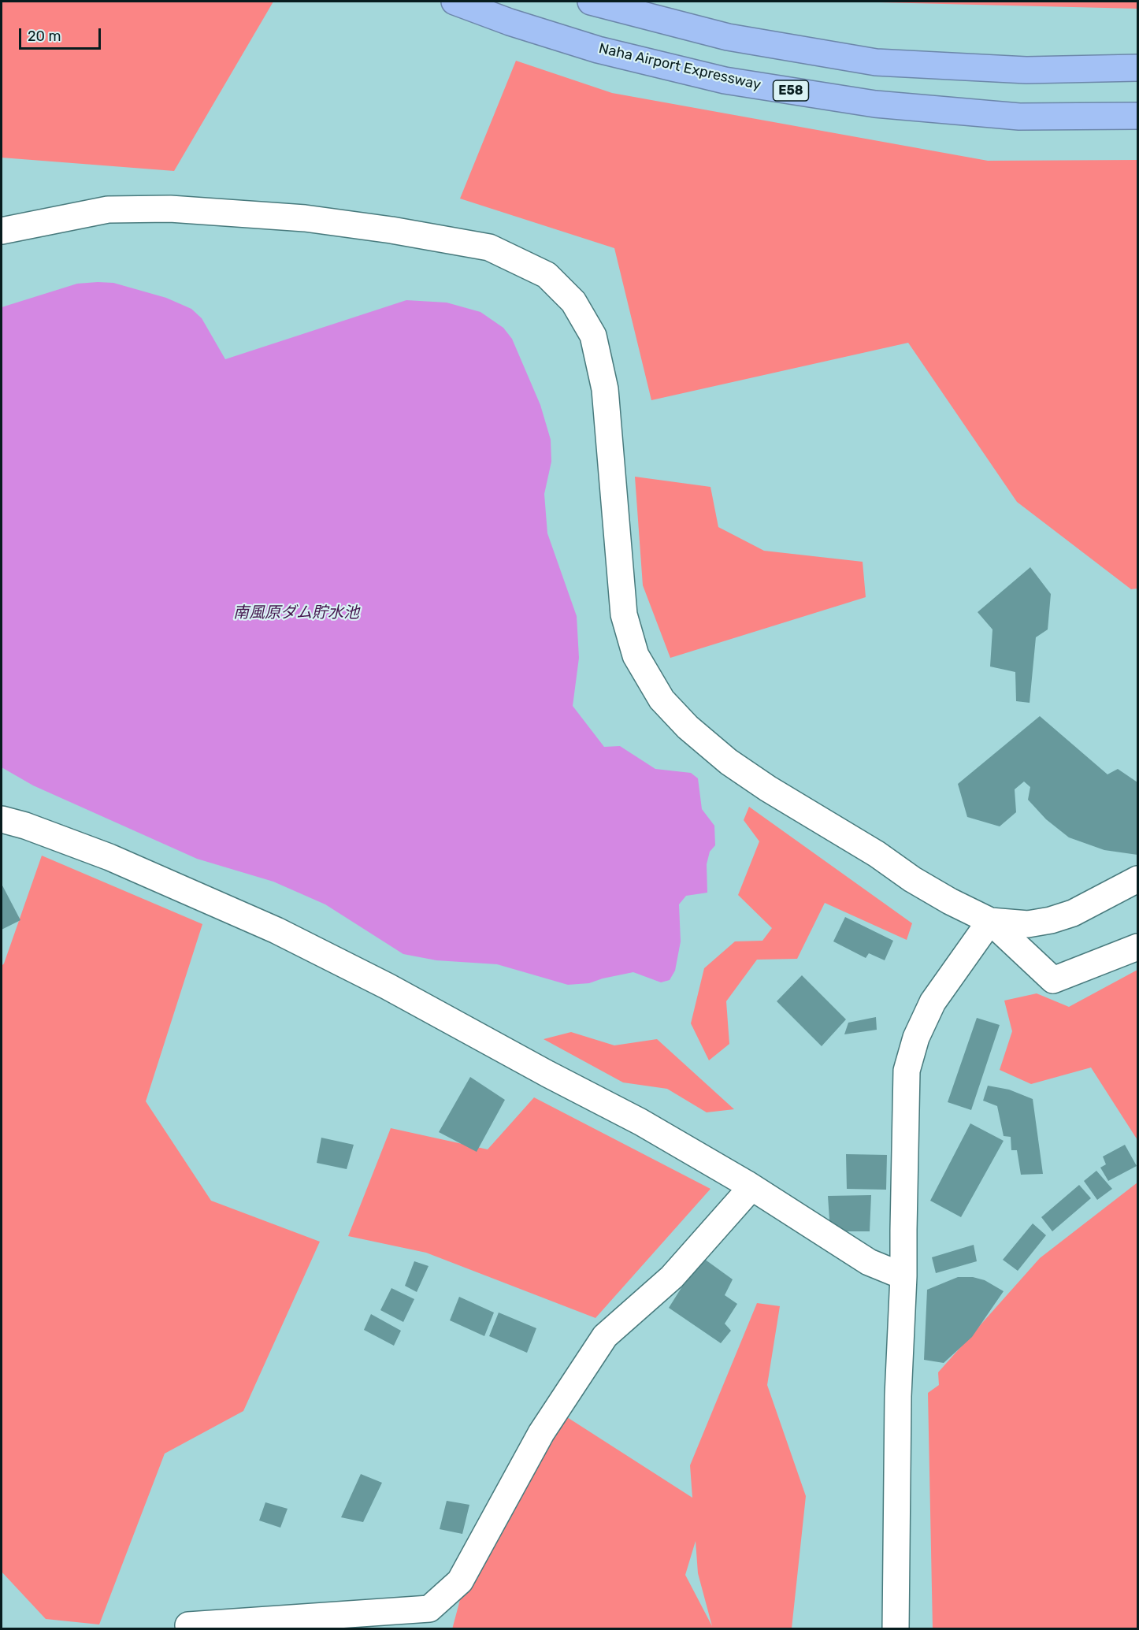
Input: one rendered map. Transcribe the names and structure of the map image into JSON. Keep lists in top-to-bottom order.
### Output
{
  "streets": {
    "highway": ["Naha Airport Expressway", "E58"]
  },
  "water": ["南風原ダム貯水池"],
  "scale_bar": "20 m"
}
